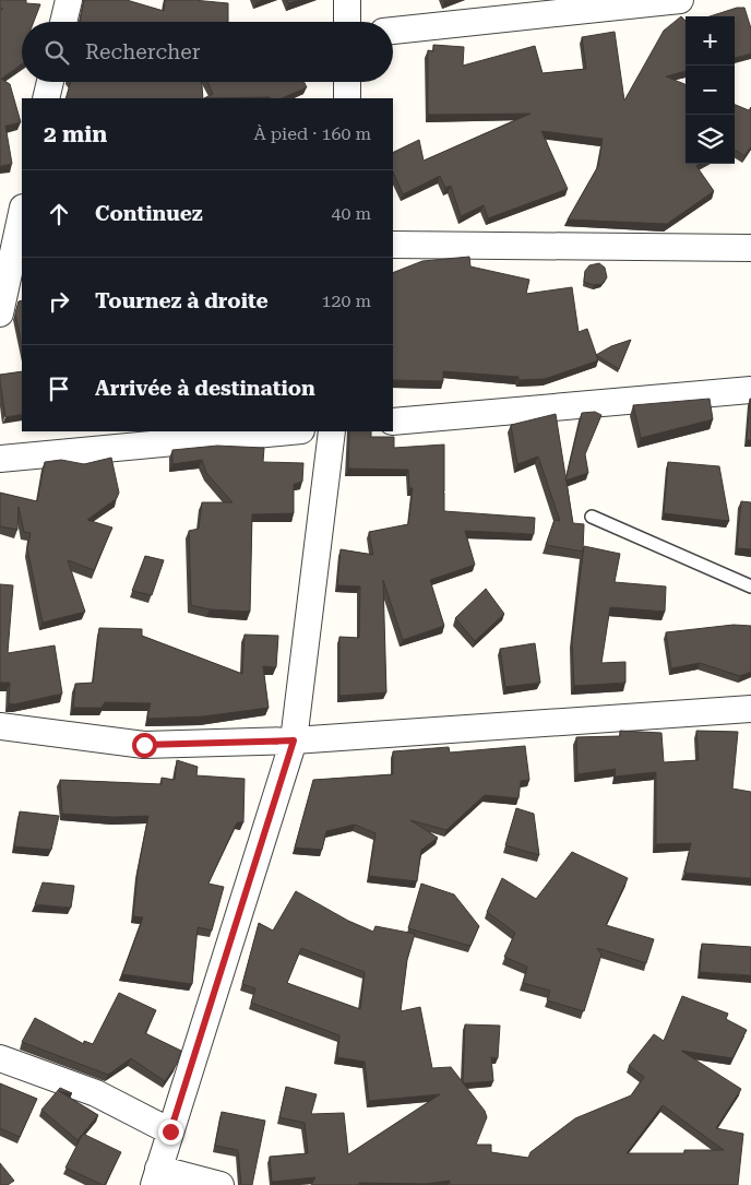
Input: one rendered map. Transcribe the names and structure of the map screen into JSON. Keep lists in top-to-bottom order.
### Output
{
  "page": {
    "map_buttons": ["+", "−"],
    "search": "Rechercher",
    "heading": ["2 min", "À pied · 160 m"],
    "list": [
      ["Continuez", "40 m"],
      ["Tournez à droite", "120 m"],
      "Arrivée à destination"
    ]
  }
}
